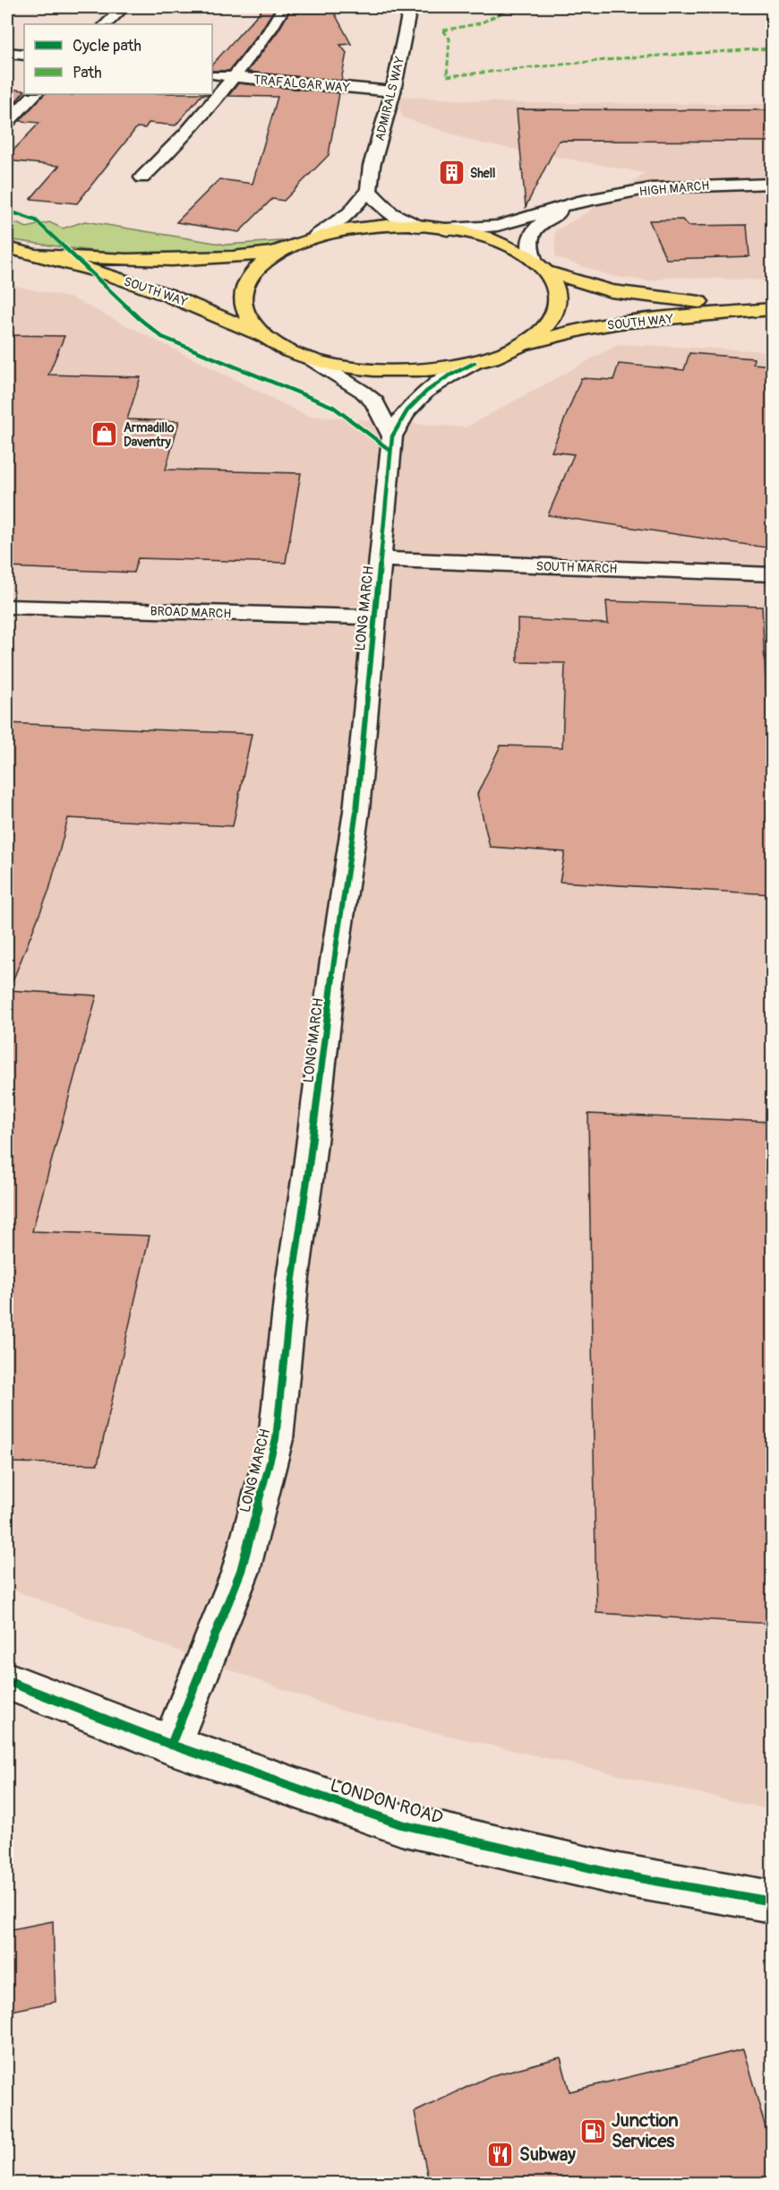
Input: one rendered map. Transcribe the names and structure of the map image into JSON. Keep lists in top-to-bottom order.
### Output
{
  "streets": {
    "main road": ["SOUTH WAY"],
    "street": [
      "TRAFALGAR WAY",
      "ADMIRALS WAY",
      "HIGH MARCH",
      "SOUTH MARCH",
      "LONG MARCH",
      "BROAD MARCH",
      "LONDON ROAD"
    ]
  },
  "crossings": [
    ["TRAFALGAR WAY", "ADMIRALS WAY"],
    ["HIGH MARCH", "SOUTH WAY"],
    ["SOUTH WAY", "LONG MARCH"],
    ["SOUTH MARCH", "LONG MARCH"],
    ["LONG MARCH", "BROAD MARCH"],
    ["LONG MARCH", "LONDON ROAD"]
  ],
  "places": {
    "building": ["Shell"],
    "shop": ["Armadillo Daventry"],
    "fuel station": ["Junction Services"],
    "restaurant": ["Subway"]
  },
  "legend": ["Cycle path", "Path"]
}
